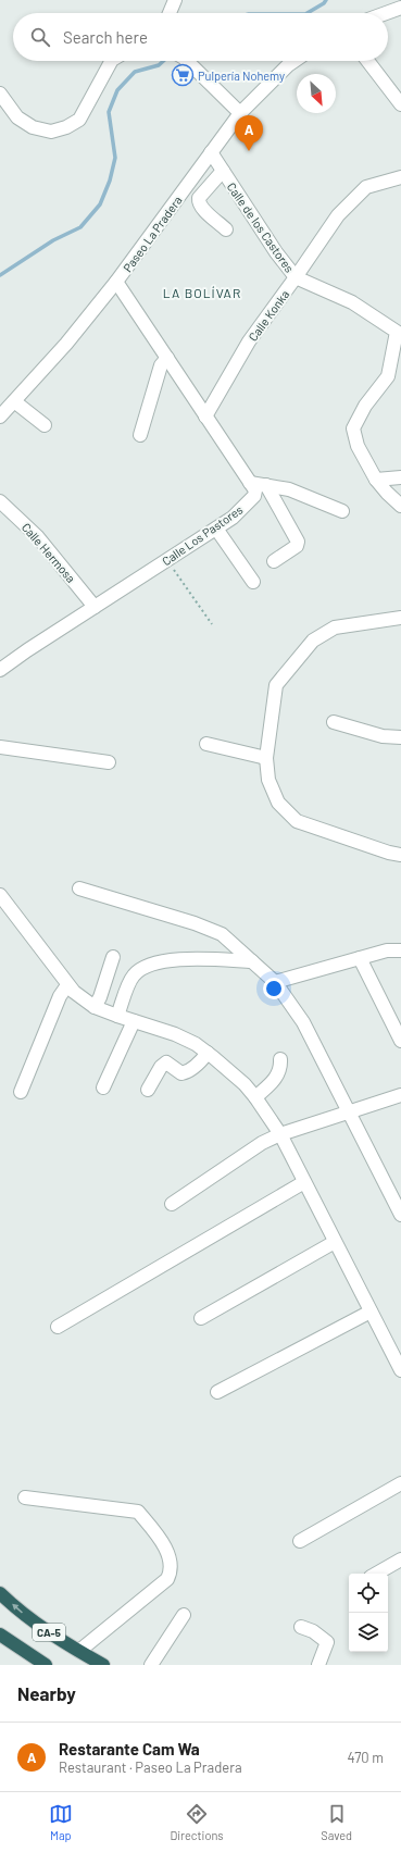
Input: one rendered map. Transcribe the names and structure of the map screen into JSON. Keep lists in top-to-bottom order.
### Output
{
  "streets": {
    "highway": ["CA-5"],
    "street": [
      "Calle de los Castores",
      "Paseo La Pradera",
      "Calle Konka",
      "Calle Los Pastores",
      "Calle Hermosa"
    ]
  },
  "crossings": [
    ["Calle de los Castores", "Paseo La Pradera"],
    ["Calle de los Castores", "Calle Konka"],
    ["Calle Los Pastores", "Calle Hermosa"]
  ],
  "districts": ["LA BOLÍVAR"],
  "places": {
    "supermarket": ["Pulpería Nohemy"]
  },
  "north": "bottom right",
  "page": {
    "search": "Search here",
    "pins": "A",
    "heading": "Nearby",
    "list": [
      {
        "mark": "A",
        "name": "Restarante Cam Wa",
        "note": "Restaurant · Paseo La Pradera",
        "value": "470 m"
      }
    ],
    "nav": ["Map", "Directions", "Saved"]
  }
}
